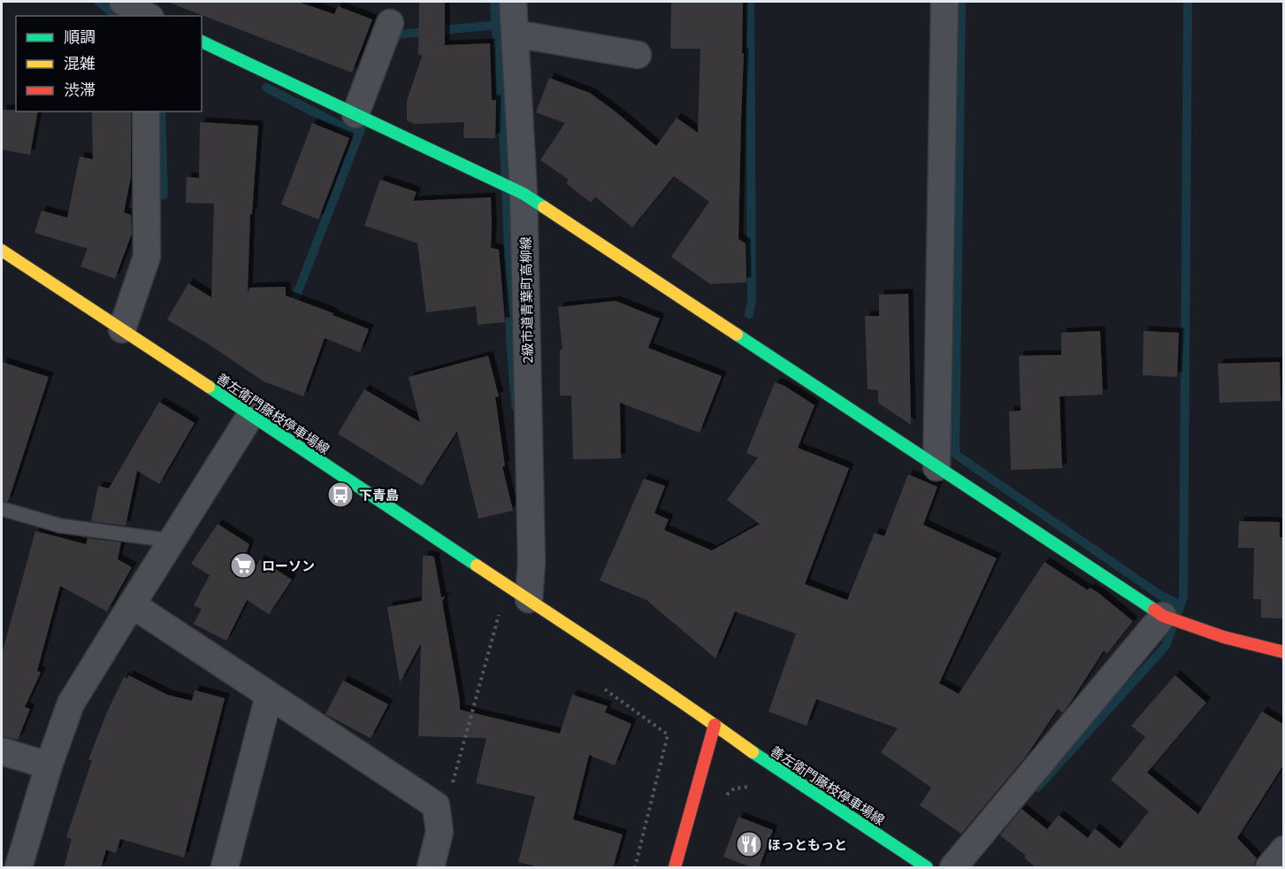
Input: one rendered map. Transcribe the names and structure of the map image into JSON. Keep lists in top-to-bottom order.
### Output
{
  "streets": {
    "street": ["2級市道青葉町高柳線", "善左衛門藤枝停車場線"]
  },
  "crossings": [
    ["2級市道青葉町高柳線", "善左衛門藤枝停車場線"]
  ],
  "places": {
    "bus stop": ["下青島"],
    "supermarket": ["ローソン"],
    "restaurant": ["ほっともっと"]
  },
  "legend": ["順調", "混雑", "渋滞"]
}
